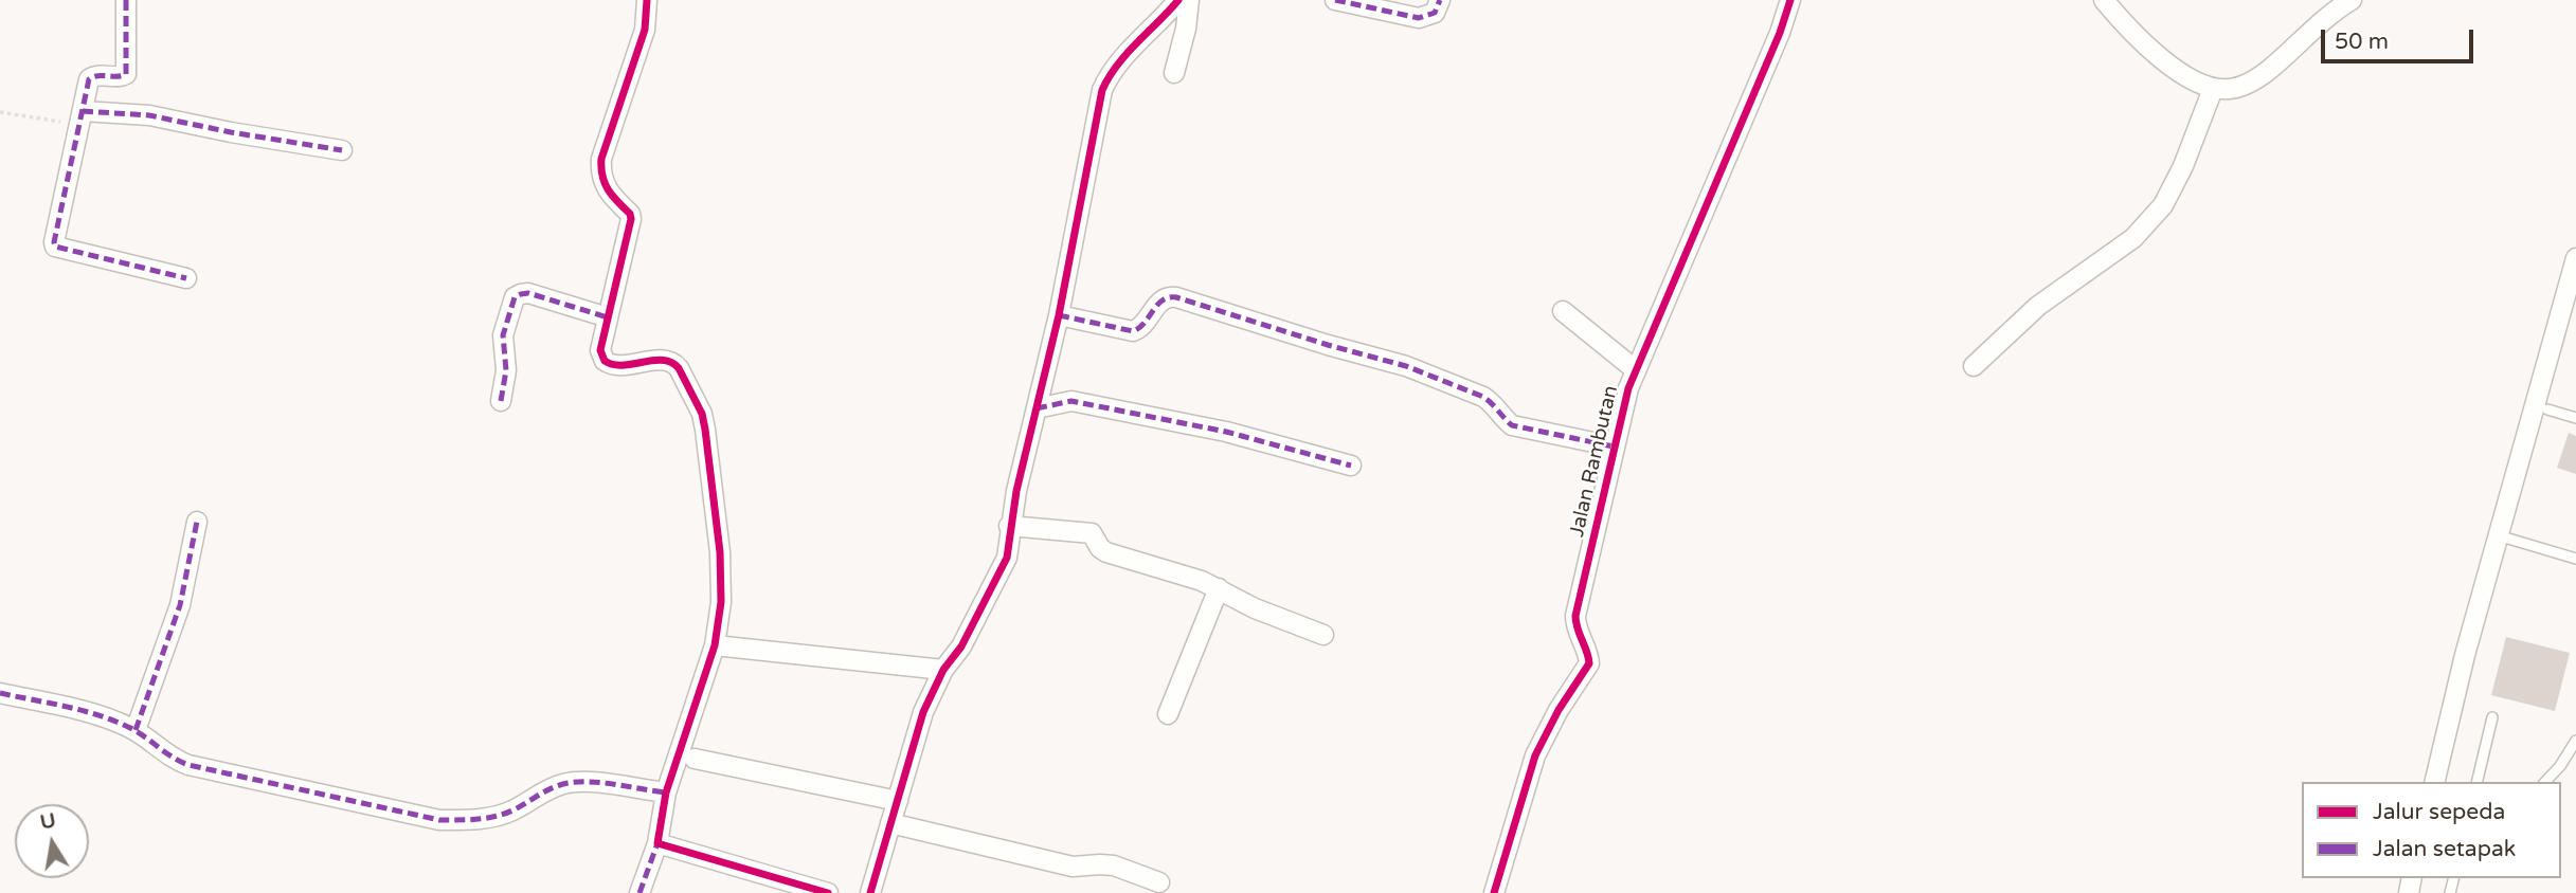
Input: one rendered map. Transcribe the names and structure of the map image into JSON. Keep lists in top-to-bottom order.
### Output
{
  "streets": {
    "street": ["Jalan Rambutan"]
  },
  "legend": ["Jalur sepeda", "Jalan setapak"],
  "scale_bar": "50 m",
  "north": "top"
}
